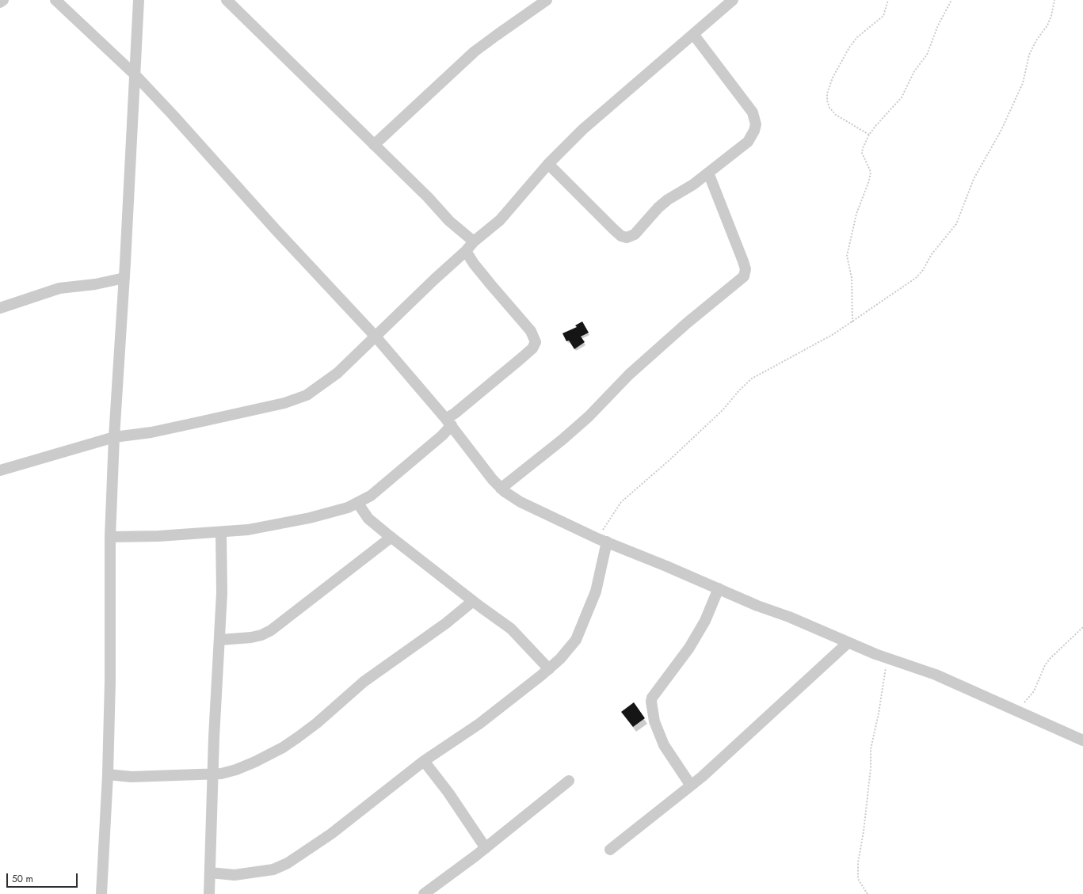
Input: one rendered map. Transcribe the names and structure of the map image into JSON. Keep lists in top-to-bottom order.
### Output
{
  "scale_bar": "50 m"
}
